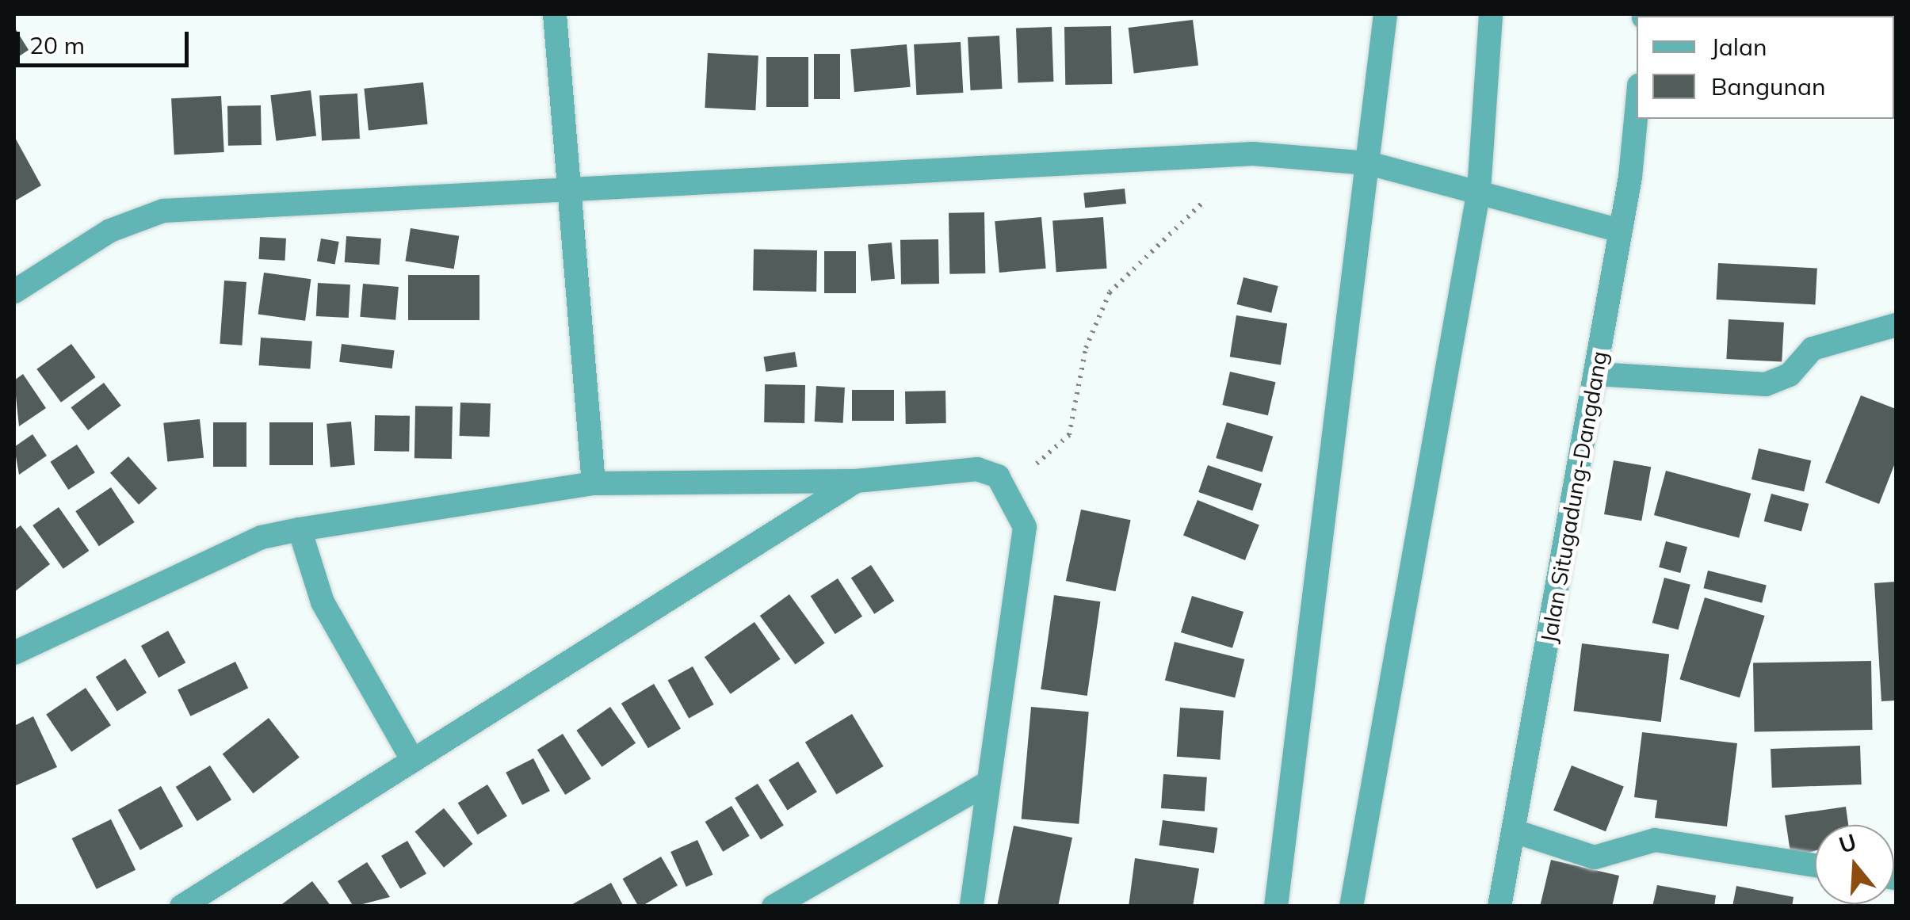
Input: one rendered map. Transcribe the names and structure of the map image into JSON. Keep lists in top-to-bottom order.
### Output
{
  "streets": {
    "street": ["Jalan Situgadung-Dangdang"]
  },
  "legend": ["Jalan", "Bangunan"],
  "scale_bar": "20 m",
  "north": "top"
}
